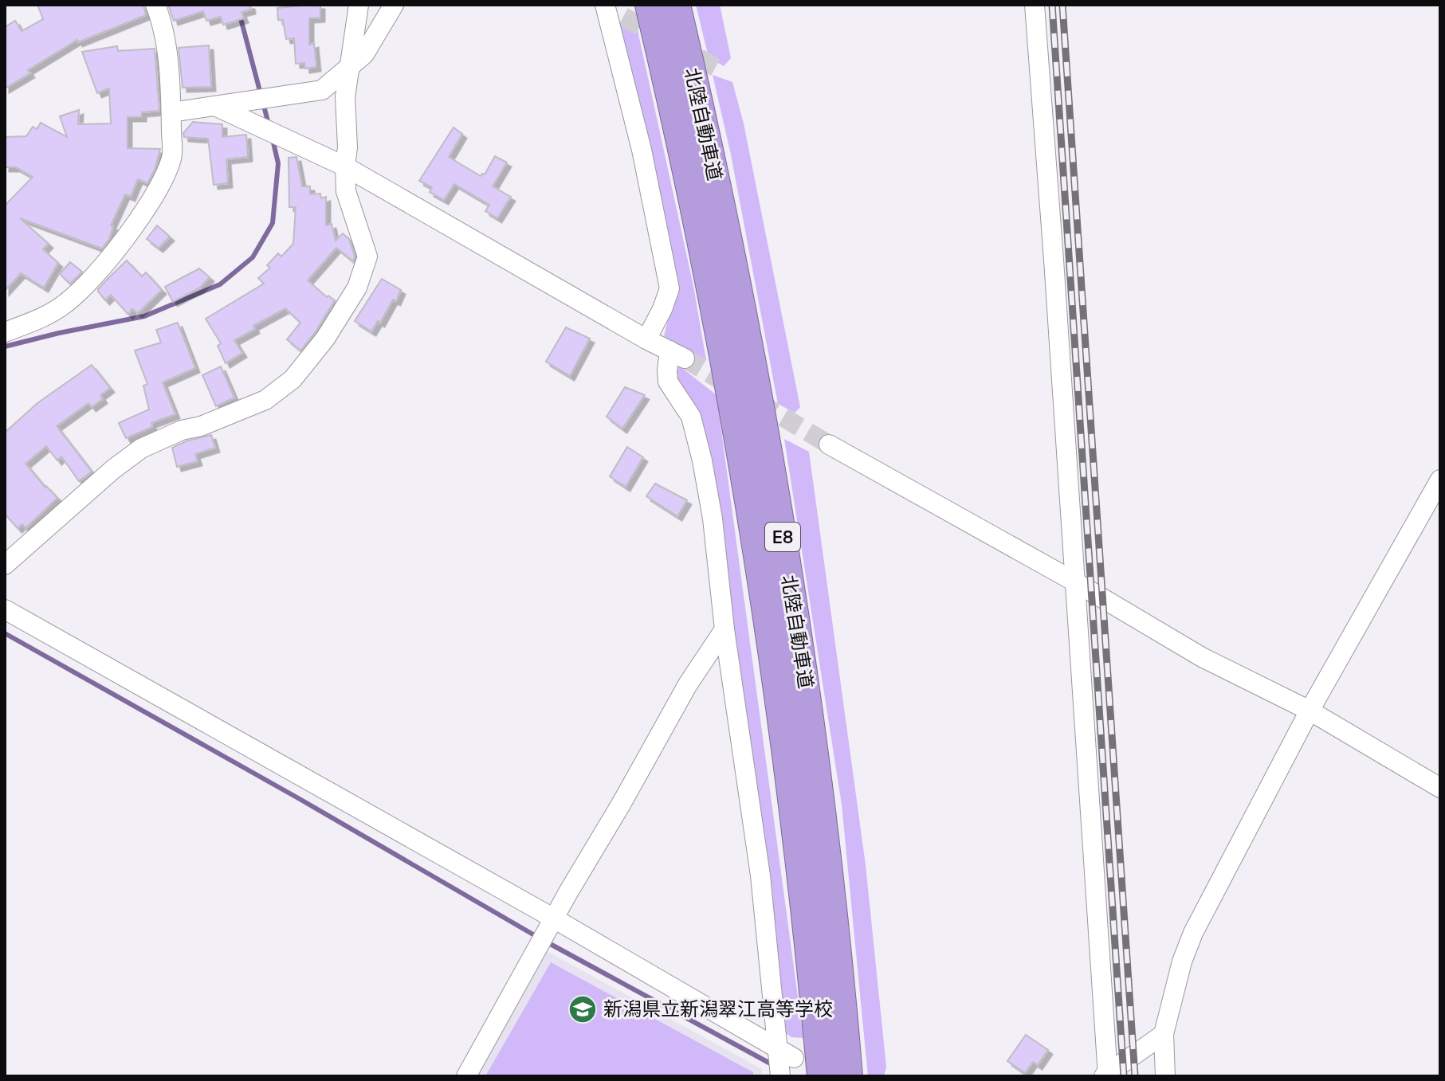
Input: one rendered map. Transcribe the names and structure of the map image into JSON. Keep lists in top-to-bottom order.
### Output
{
  "streets": {
    "highway": ["北陸自動車道", "E8"]
  },
  "places": {
    "school or university": ["新潟県立新潟翠江高等学校"]
  }
}
